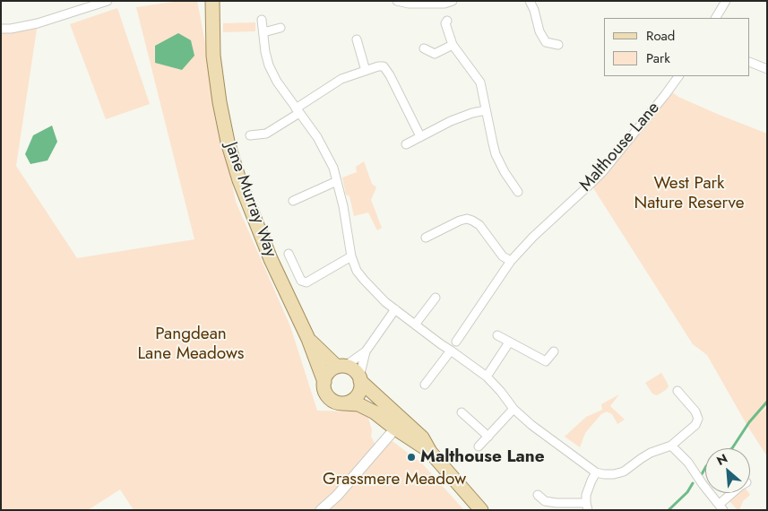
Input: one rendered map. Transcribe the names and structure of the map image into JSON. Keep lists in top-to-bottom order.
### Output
{
  "streets": {
    "main road": ["Jane Murray Way"],
    "street": ["Malthouse Lane"]
  },
  "parks": ["West Park Nature Reserve", "Pangdean Lane Meadows", "Grassmere Meadow"],
  "places": ["Malthouse Lane"],
  "legend": ["Road", "Park"],
  "north": "top left"
}
